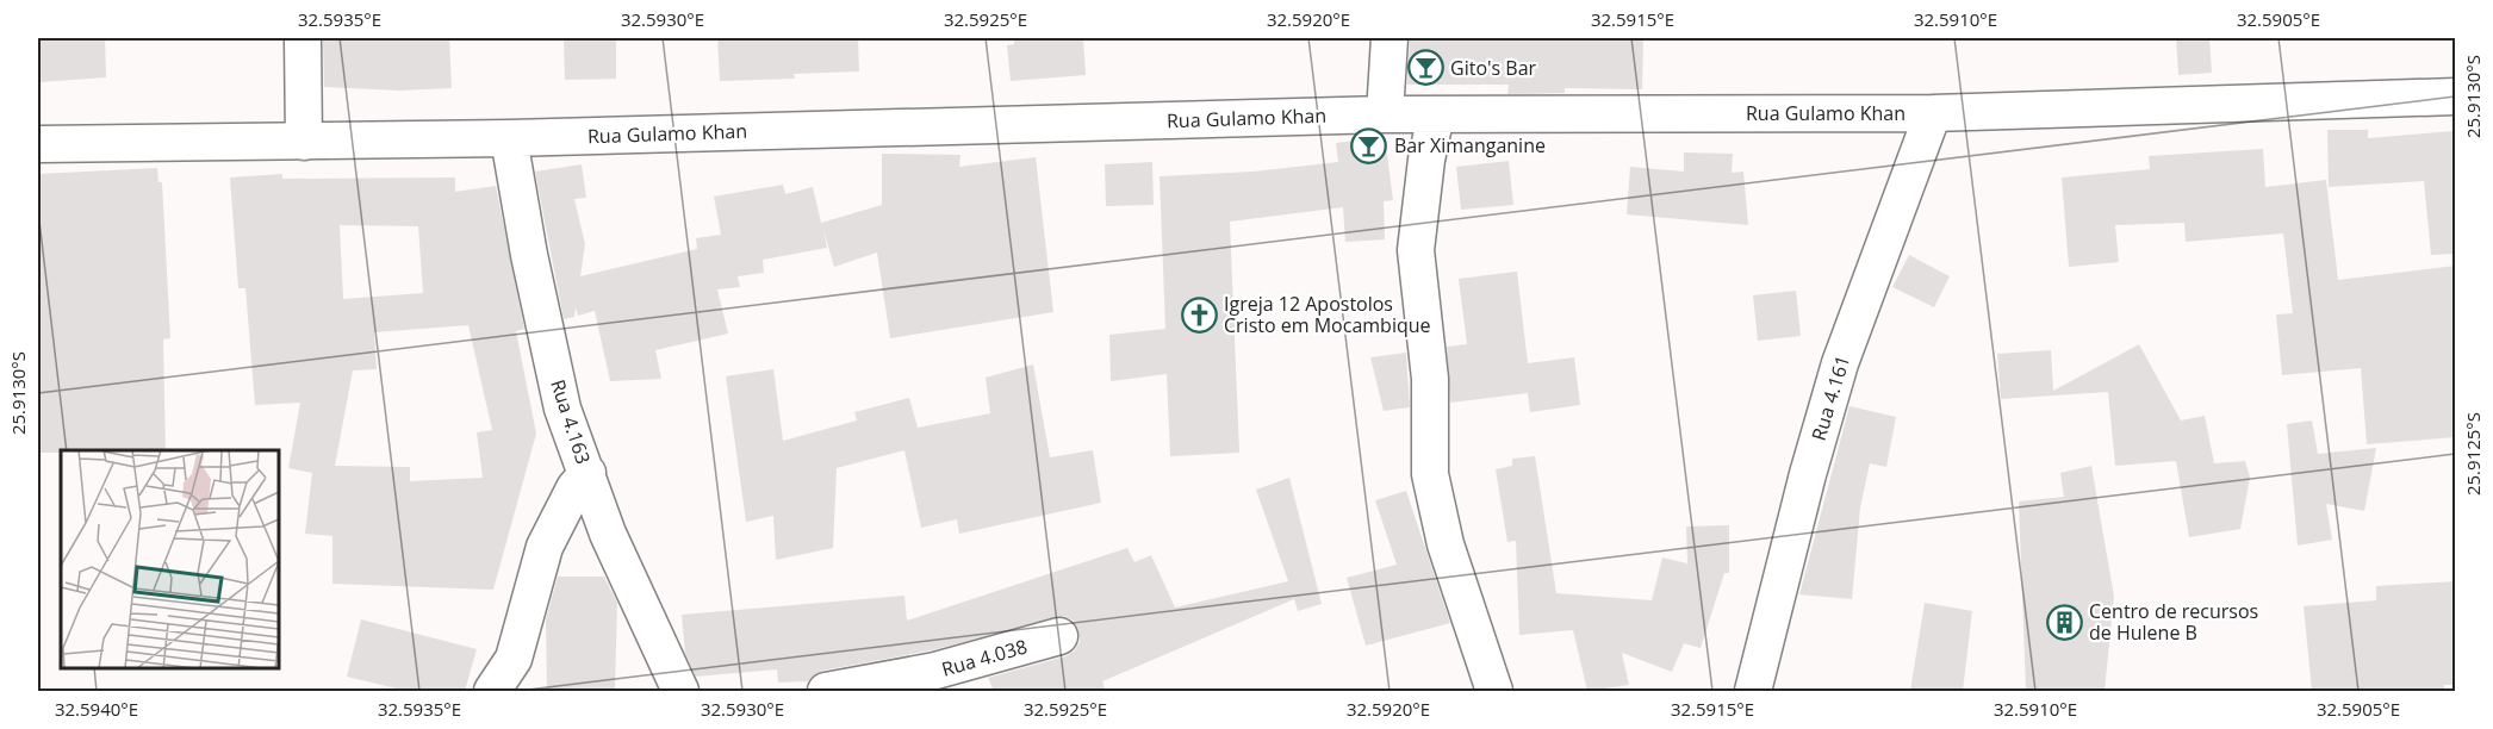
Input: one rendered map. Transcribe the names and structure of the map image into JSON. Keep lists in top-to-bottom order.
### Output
{
  "streets": {
    "street": [
      "Rua Gulamo Khan",
      "Rua 4.161",
      "Rua 4.163",
      "Rua 4.038"
    ]
  },
  "crossings": [
    ["Rua Gulamo Khan", "Rua 4.161"],
    ["Rua Gulamo Khan", "Rua 4.163"]
  ],
  "places": {
    "bar": ["Gito's Bar", "Bar Ximanganine"],
    "church": ["Igreja 12 Apostolos Cristo em Mocambique"],
    "building": ["Centro de recursos de Hulene B"]
  },
  "coordinates": [
    "32.5935°E",
    "32.5930°E",
    "32.5925°E",
    "32.5920°E",
    "32.5915°E",
    "32.5910°E",
    "32.5905°E",
    "25.9130°S",
    "25.9125°S",
    "32.5940°E"
  ]
}
